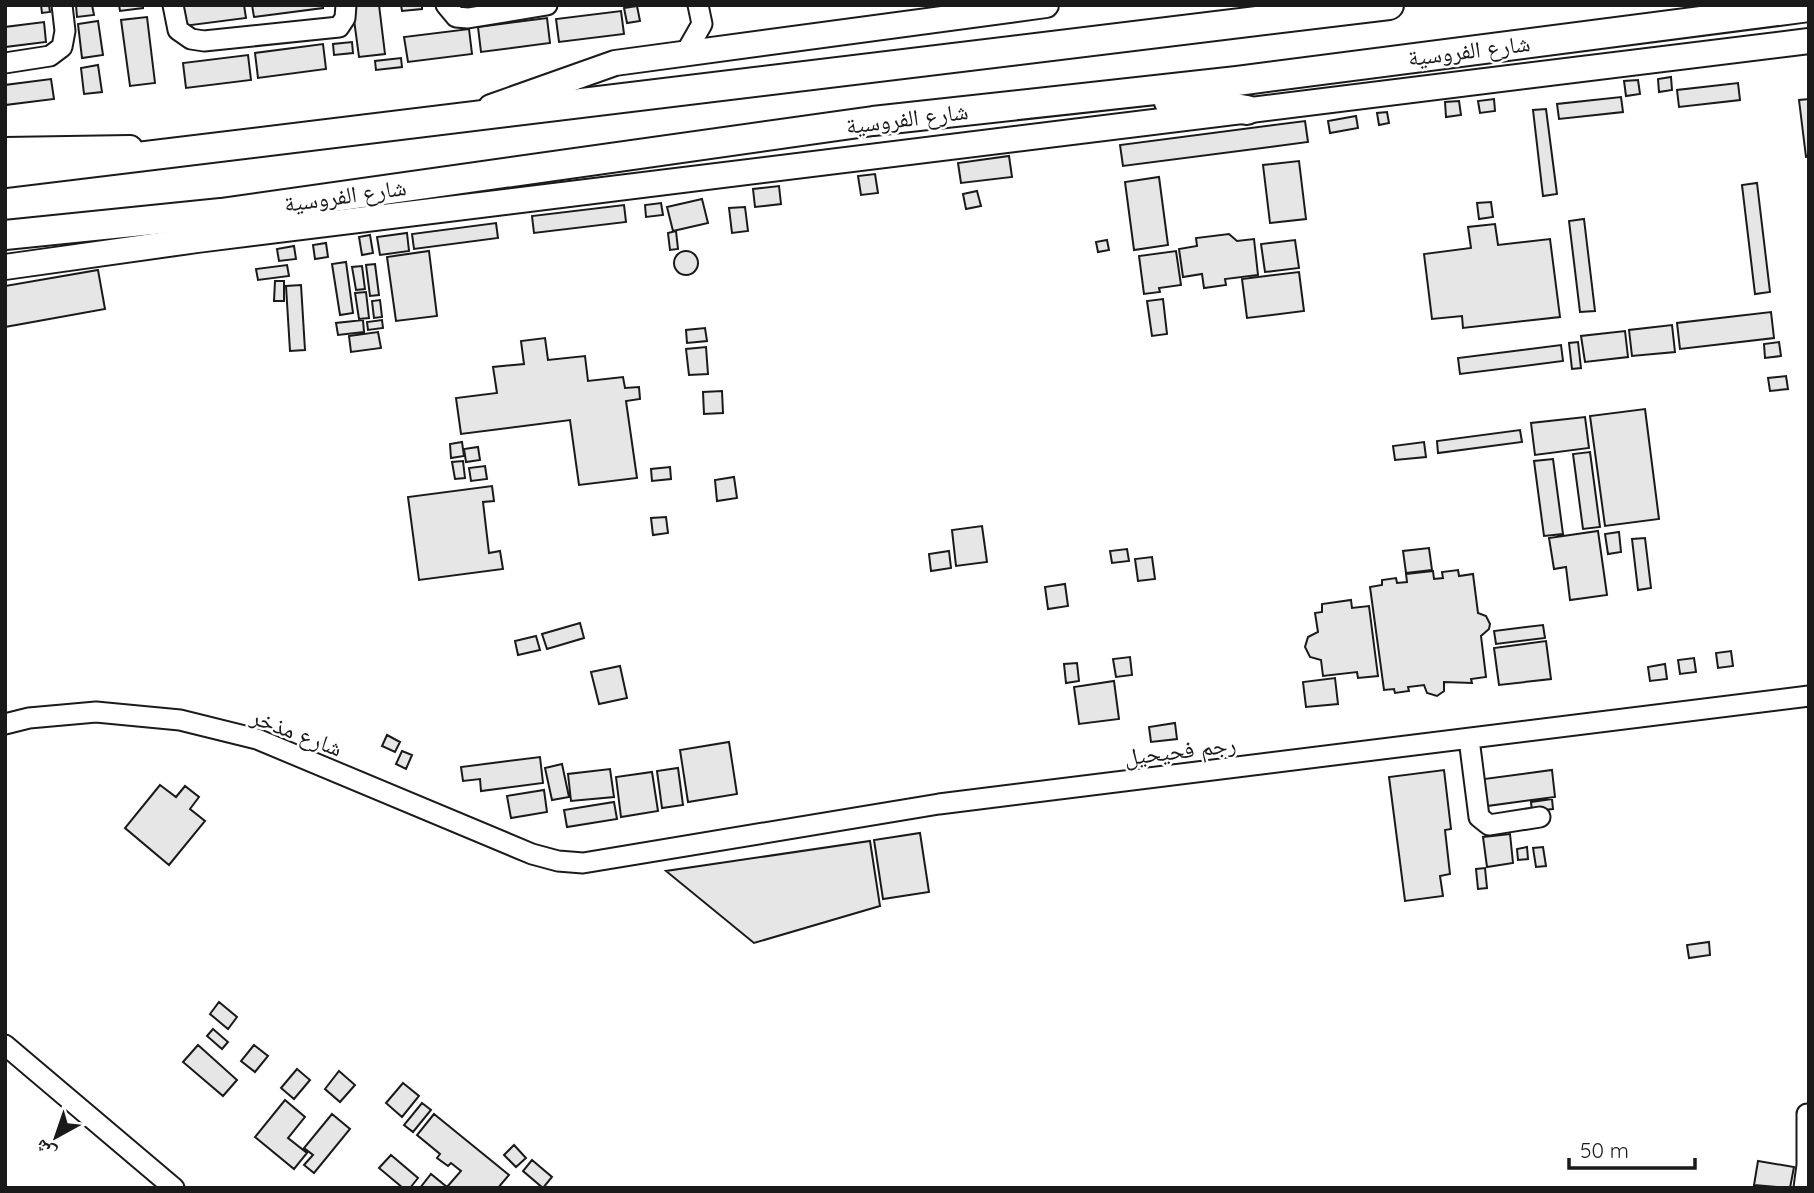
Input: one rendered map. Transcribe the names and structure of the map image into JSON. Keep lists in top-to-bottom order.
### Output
{
  "streets": {
    "highway": ["شارع الفروسية"],
    "street": ["شارع مذخر", "رجم فحيحيل"]
  },
  "crossings": [
    ["شارع مذخر", "رجم فحيحيل"]
  ],
  "scale_bar": "50 m",
  "north": "bottom left"
}
